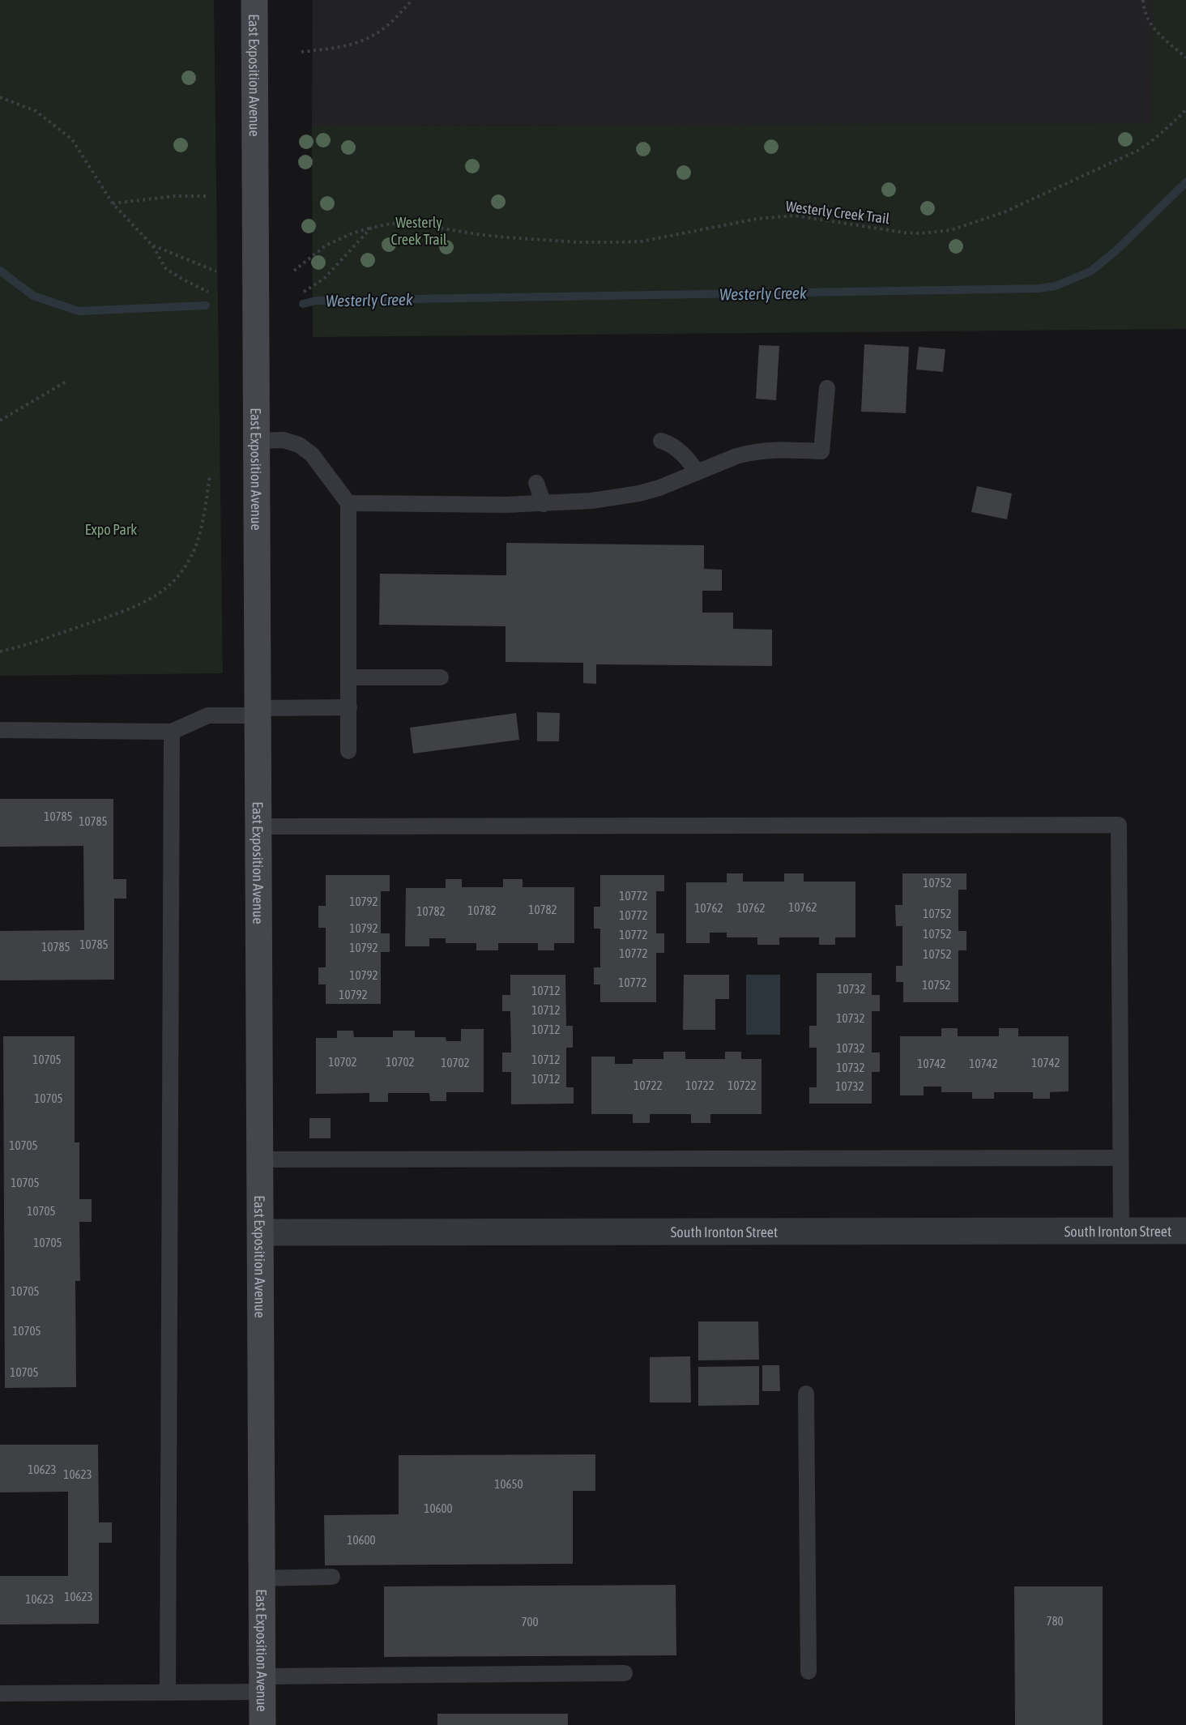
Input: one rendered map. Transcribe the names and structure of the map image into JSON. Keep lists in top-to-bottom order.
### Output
{
  "streets": {
    "street": ["East Exposition Avenue", "South Ironton Street"],
    "path": ["Westerly Creek Trail"]
  },
  "crossings": [
    ["East Exposition Avenue", "South Ironton Street"]
  ],
  "water": ["Westerly Creek"],
  "parks": ["Westerly Creek Trail", "Expo Park"],
  "house_numbers": [
    "10785",
    "10785",
    "10752",
    "10772",
    "10792",
    "10762",
    "10762",
    "10762",
    "10782",
    "10782",
    "10782",
    "10752",
    "10772",
    "10792",
    "10752",
    "10772",
    "10785",
    "10785",
    "10792",
    "10772",
    "10752",
    "10792",
    "10772",
    "10752",
    "10732",
    "10712",
    "10792",
    "10712",
    "10732",
    "10712",
    "10732",
    "10705",
    "10712",
    "10702",
    "10702",
    "10702",
    "10742",
    "10742",
    "10742",
    "10732",
    "10712",
    "10722",
    "10722",
    "10722",
    "10732",
    "10705",
    "10705",
    "10705",
    "10705",
    "10705",
    "10705",
    "10705",
    "10705",
    "10623",
    "10623",
    "10650",
    "10600",
    "10600",
    "10623",
    "10623",
    "780",
    "700"
  ]
}
